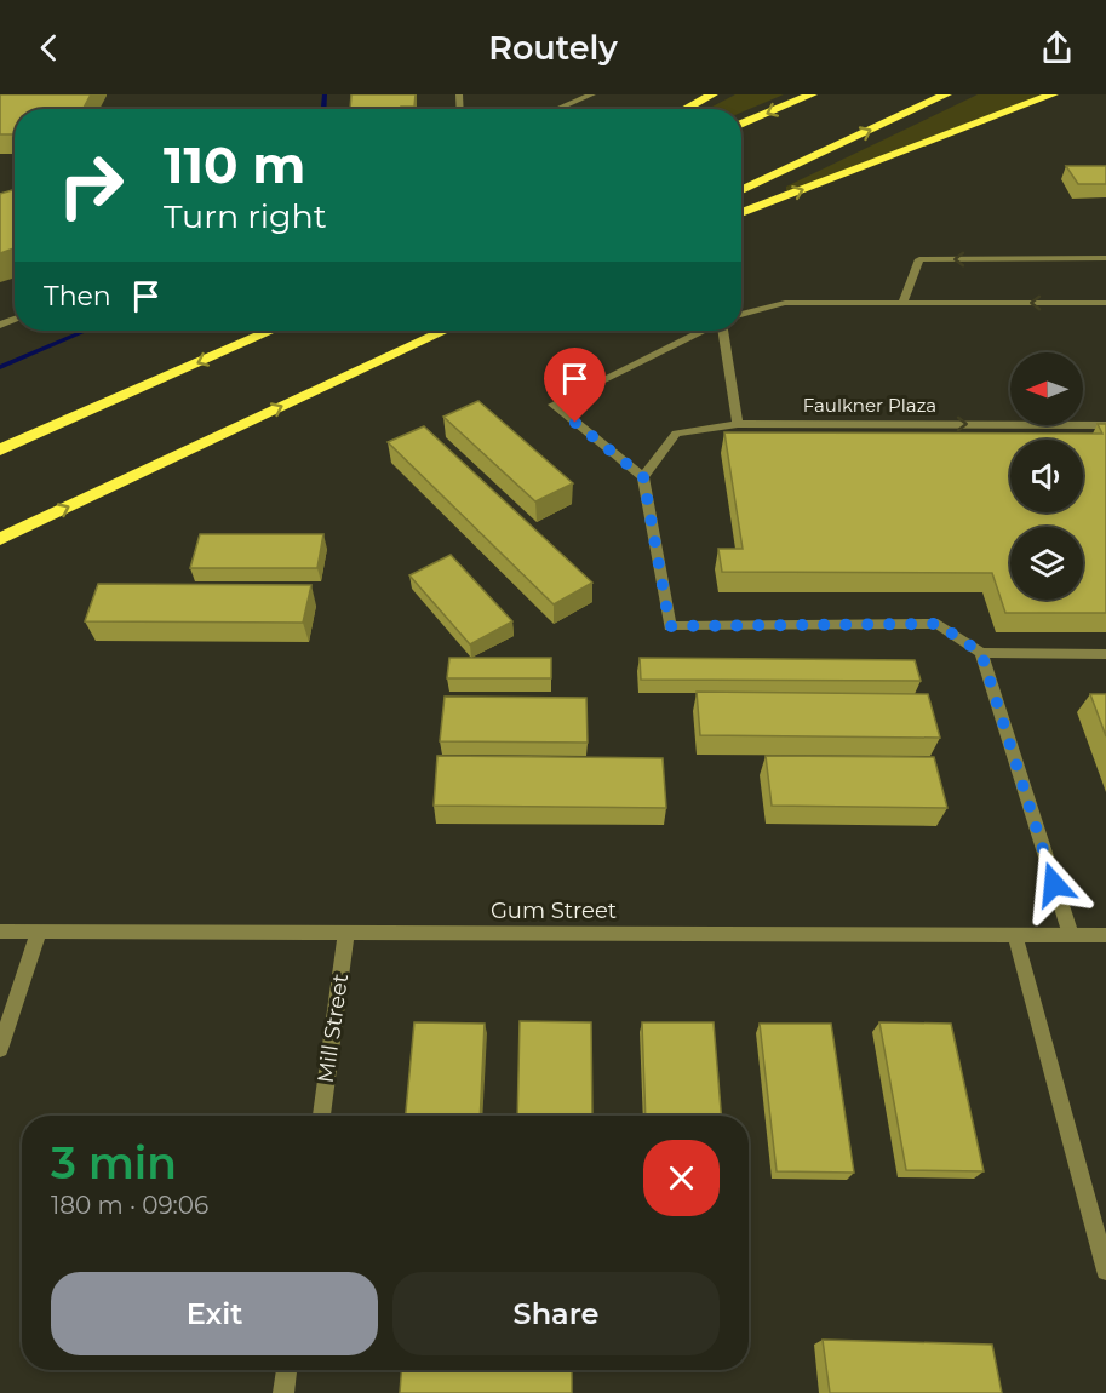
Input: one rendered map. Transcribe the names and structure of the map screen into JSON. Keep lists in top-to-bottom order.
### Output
{
  "streets": {
    "street": ["Faulkner Plaza", "Gum Street", "Mill Street"]
  },
  "crossings": [
    ["Gum Street", "Mill Street"]
  ],
  "north": "left",
  "page": {
    "header": "Routely",
    "turn": ["110 m", "Turn right"],
    "then": "Then",
    "heading": ["3 min", "180 m · 09:06"],
    "buttons": ["Exit", "Share"]
  }
}
